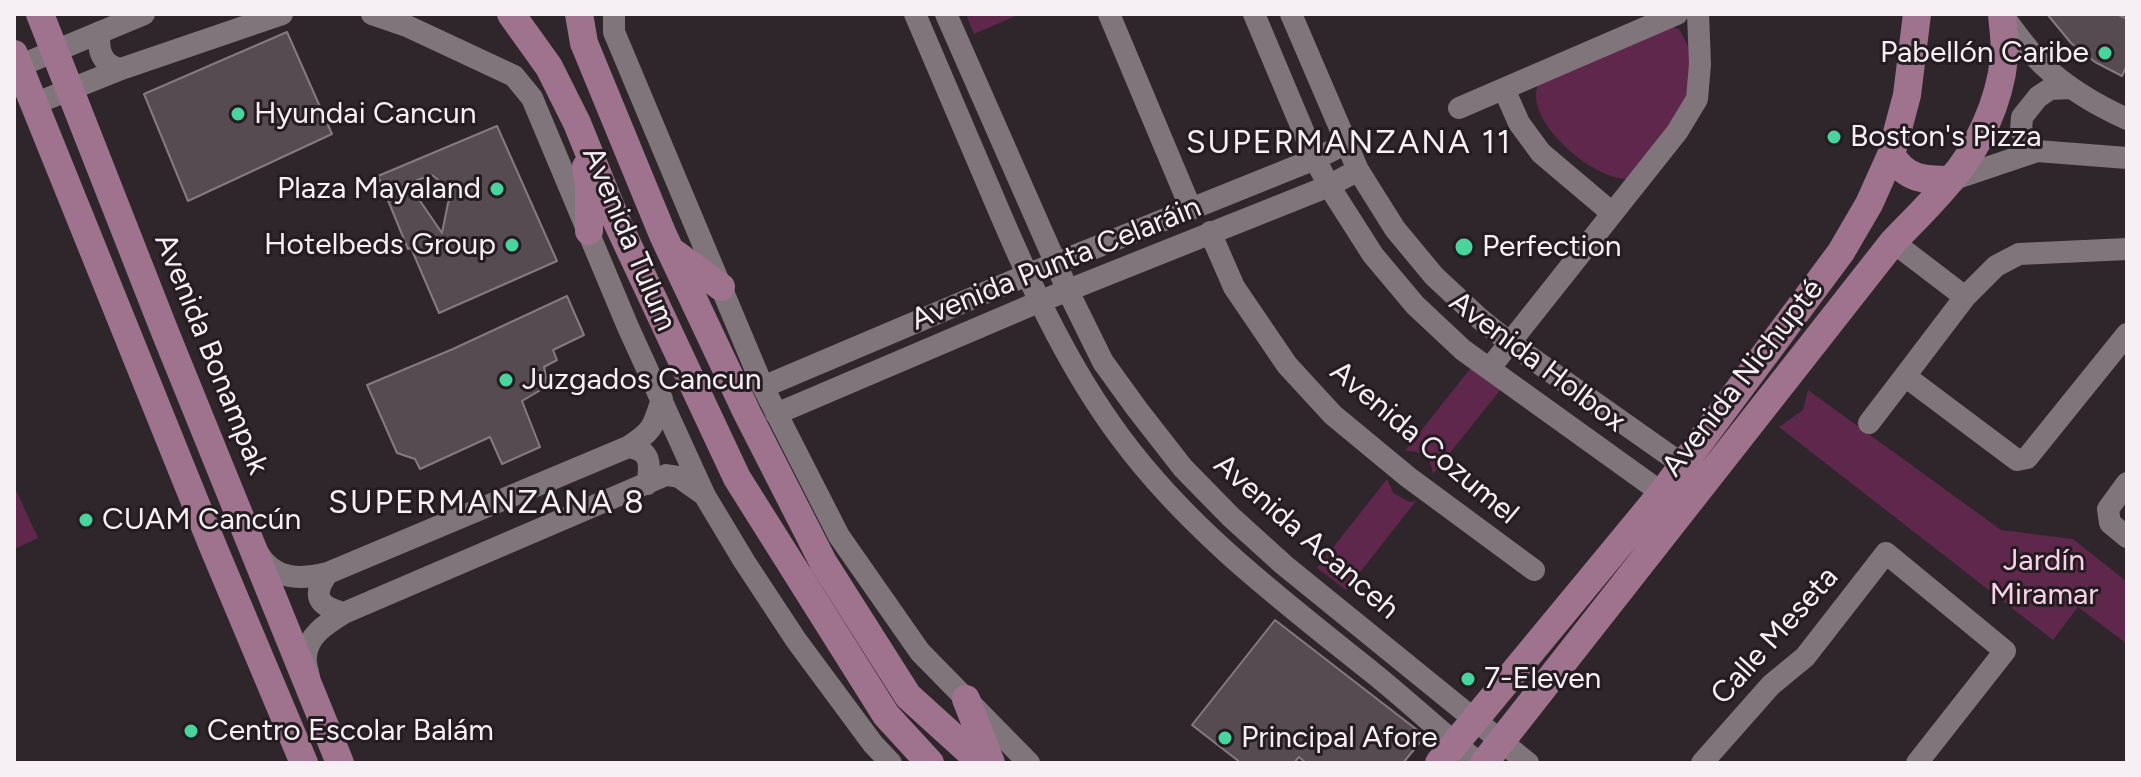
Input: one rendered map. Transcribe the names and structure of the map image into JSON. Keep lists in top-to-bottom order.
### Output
{
  "streets": {
    "main road": ["Avenida Tulum", "Avenida Bonampak", "Avenida Nichupté"],
    "street": [
      "Avenida Punta Celaráin",
      "Avenida Holbox",
      "Avenida Cozumel",
      "Avenida Acanceh",
      "Calle Meseta"
    ]
  },
  "crossings": [
    ["Avenida Punta Celaráin", "Avenida Holbox"],
    ["Avenida Punta Celaráin", "Avenida Cozumel"],
    ["Avenida Punta Celaráin", "Avenida Acanceh"],
    ["Avenida Holbox", "Avenida Nichupté"],
    ["Avenida Nichupté", "Avenida Acanceh"]
  ],
  "districts": ["SUPERMANZANA 11", "SUPERMANZANA 8"],
  "parks": ["Jardín Miramar"],
  "places": [
    "Pabellón Caribe",
    "Hyundai Cancun",
    "Boston's Pizza",
    "Plaza Mayaland",
    "Hotelbeds Group",
    "Perfection",
    "Juzgados Cancun",
    "CUAM Cancún",
    "7-Eleven",
    "Centro Escolar Balám",
    "Principal Afore"
  ]
}
